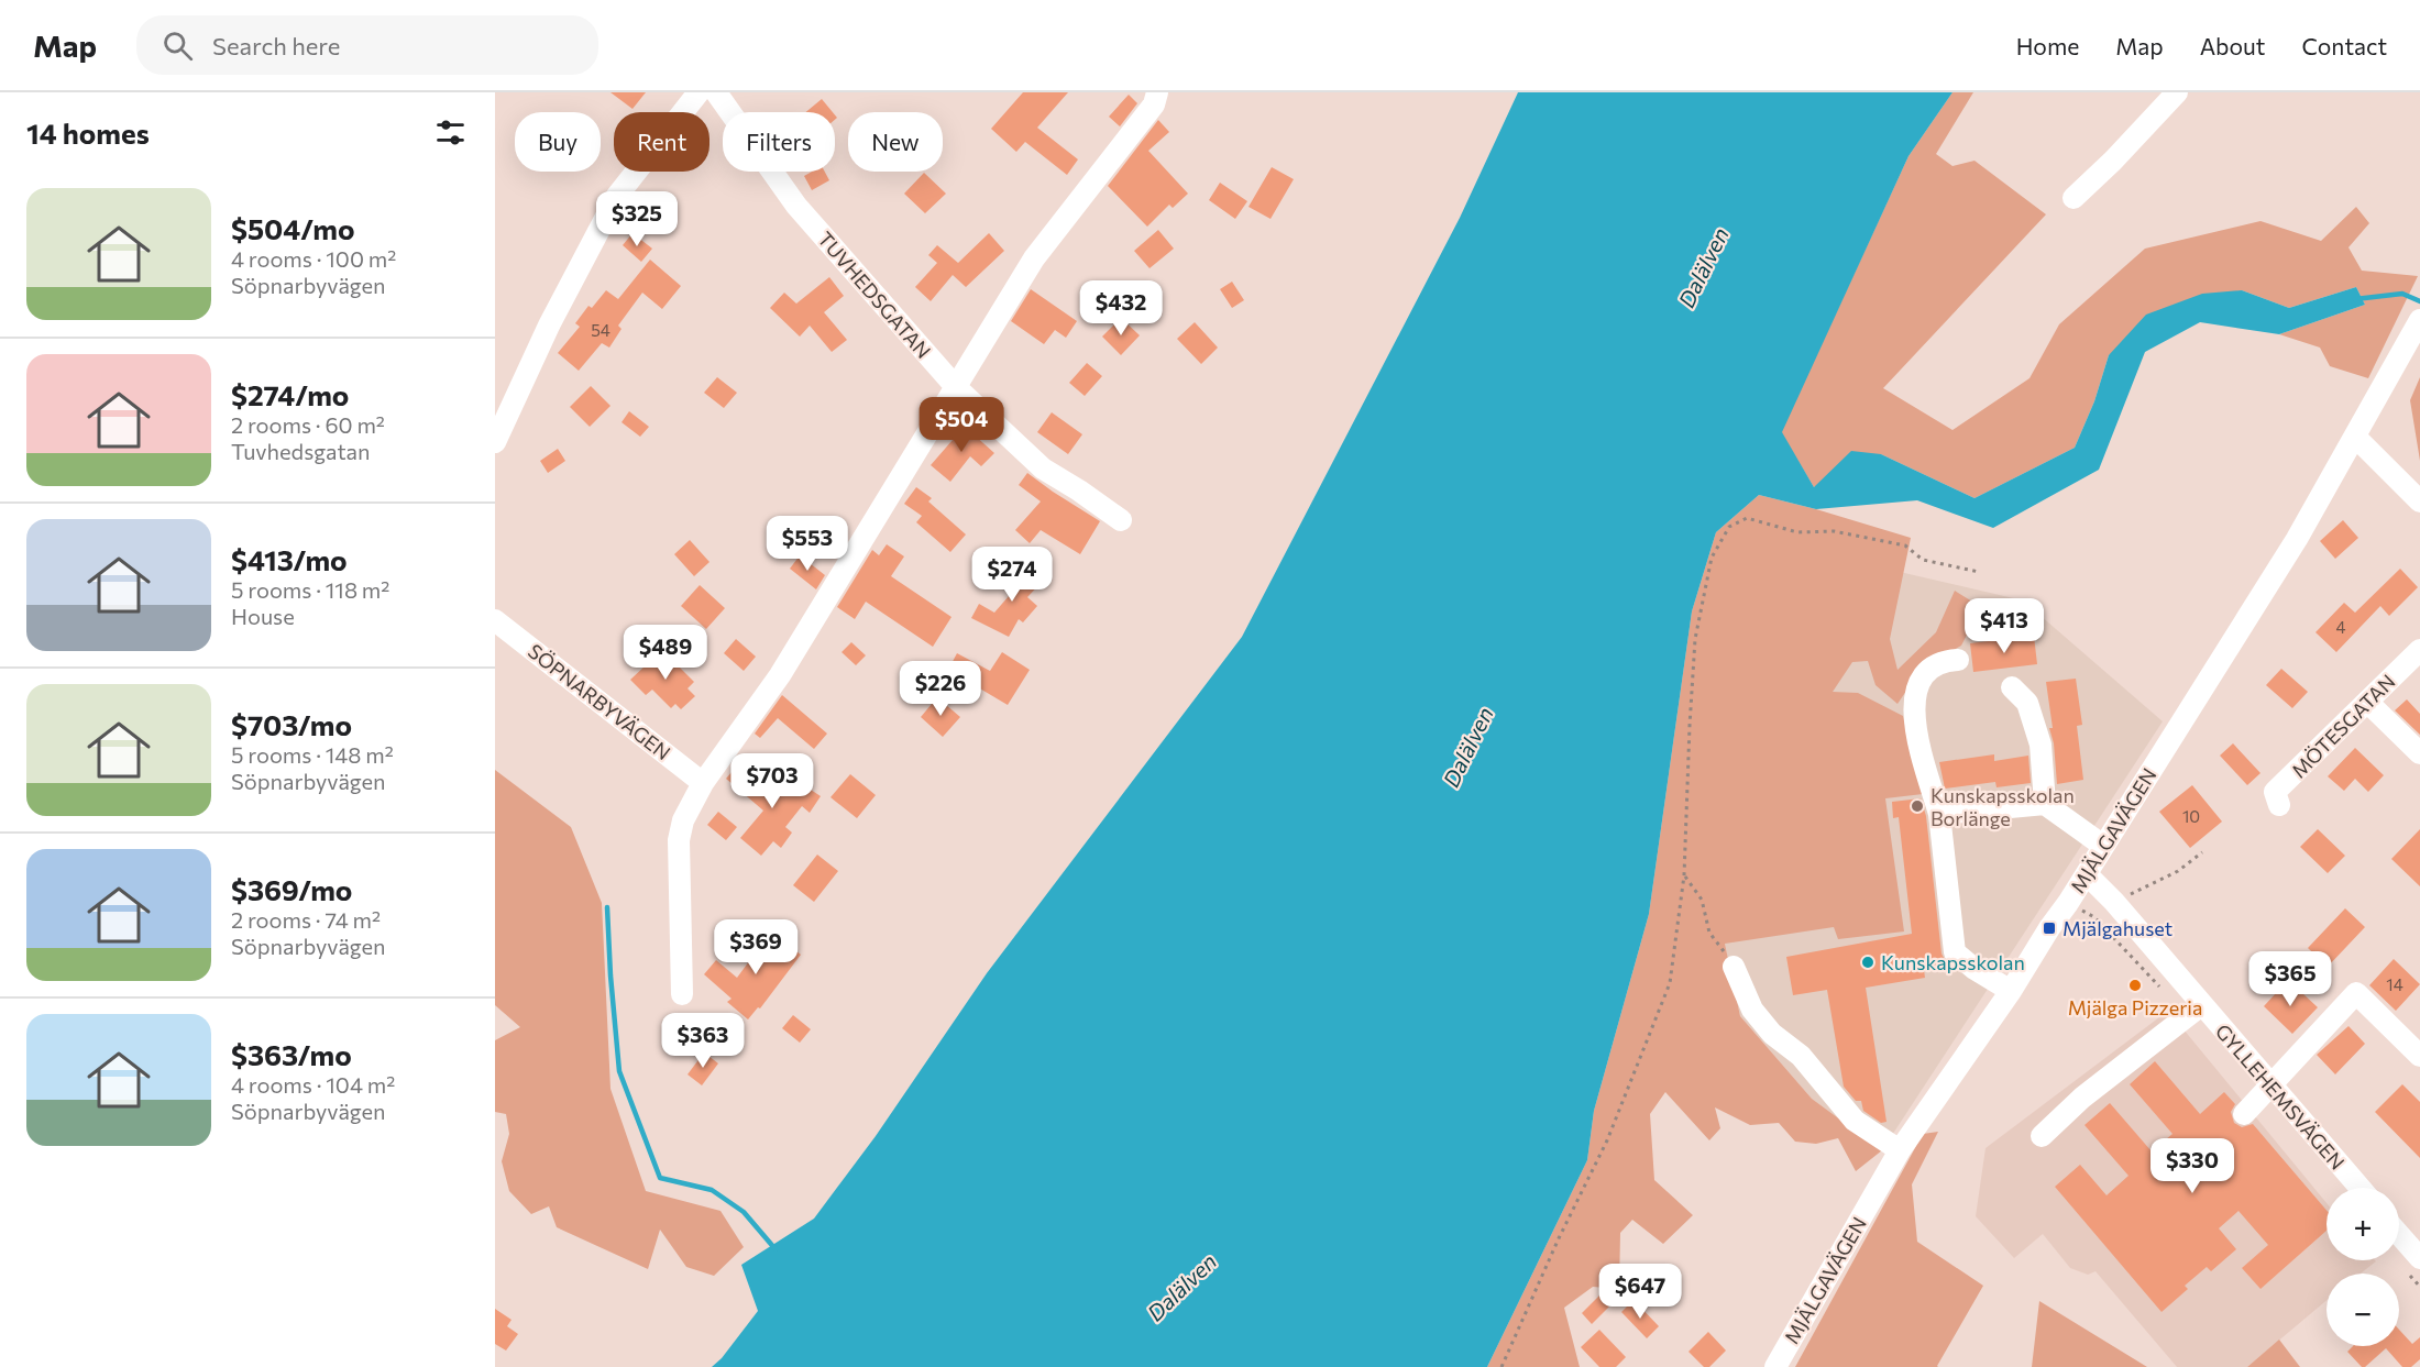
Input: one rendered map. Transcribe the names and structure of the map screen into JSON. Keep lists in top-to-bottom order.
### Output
{
  "streets": {
    "street": [
      "TUVHEDSGATAN",
      "SÖPNARBYVÄGEN",
      "MÖTESGATAN",
      "MJÄLGAVÄGEN",
      "GYLLEHEMSVÄGEN"
    ]
  },
  "crossings": [
    ["MJÄLGAVÄGEN", "GYLLEHEMSVÄGEN"]
  ],
  "water": ["Dalälven"],
  "places": {
    "other": ["Kunskapsskolan Borlänge", "Kunskapsskolan", "Mjälga Pizzeria"],
    "transit": ["Mjälgahuset"]
  },
  "house_numbers": [
    "54",
    "4",
    "10",
    "14"
  ],
  "page": {
    "header": "Map",
    "search": "Search here",
    "nav": [
      "Home",
      "Map",
      "About",
      "Contact"
    ],
    "heading": "14 homes",
    "chip": [
      "Buy",
      "Rent",
      "Filters",
      "New"
    ],
    "list": [
      {
        "name": "$504/mo",
        "note": "4 rooms · 100 m² · Söpnarbyvägen"
      },
      {
        "name": "$274/mo",
        "note": "2 rooms · 60 m² · Tuvhedsgatan"
      },
      {
        "name": "$413/mo",
        "note": "5 rooms · 118 m² · House"
      },
      {
        "name": "$703/mo",
        "note": "5 rooms · 148 m² · Söpnarbyvägen"
      },
      {
        "name": "$369/mo",
        "note": "2 rooms · 74 m² · Söpnarbyvägen"
      },
      {
        "name": "$363/mo",
        "note": "4 rooms · 104 m² · Söpnarbyvägen"
      }
    ],
    "price": [
      "$325",
      "$432",
      "$504",
      "$553",
      "$274",
      "$413",
      "$489",
      "$226",
      "$703",
      "$369",
      "$365",
      "$363",
      "$330",
      "$647"
    ],
    "map_buttons": ["+", "−"]
  }
}
